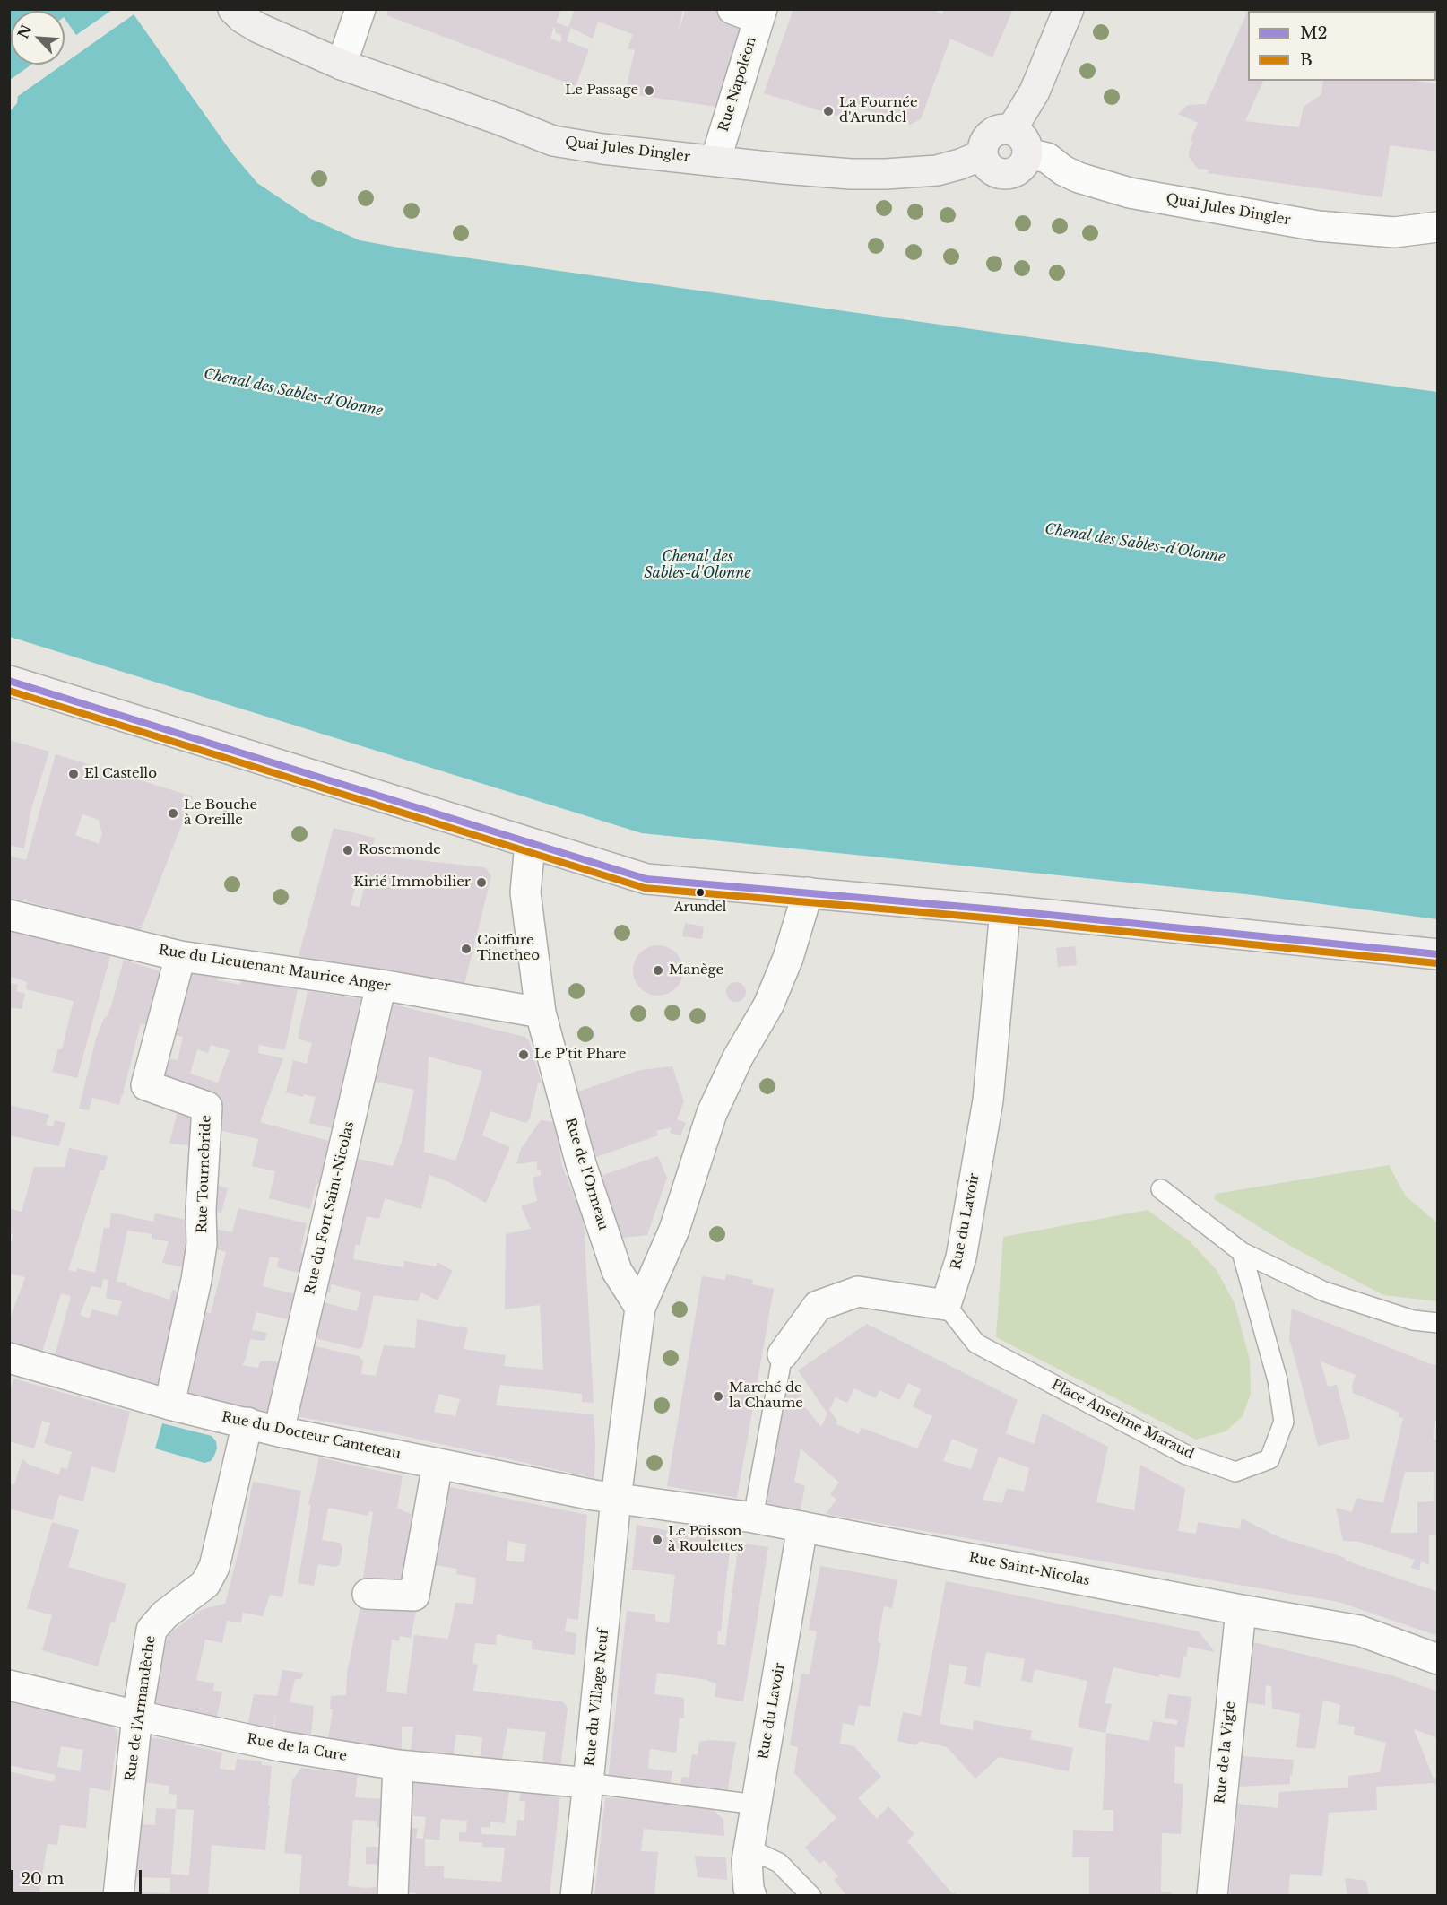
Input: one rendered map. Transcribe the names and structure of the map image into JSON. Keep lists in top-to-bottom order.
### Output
{
  "streets": {
    "street": [
      "Rue Napoléon",
      "Quai Jules Dingler",
      "Rue du Lieutenant Maurice Anger",
      "Rue Tournebride",
      "Rue de l'Ormeau",
      "Rue du Fort Saint-Nicolas",
      "Rue du Lavoir",
      "Rue du Docteur Canteteau",
      "Rue Saint-Nicolas",
      "Rue du Village Neuf",
      "Rue de l'Armandèche",
      "Rue de la Cure",
      "Rue de la Vigie"
    ],
    "lane": ["Place Anselme Maraud"]
  },
  "crossings": [
    ["Rue Napoléon", "Quai Jules Dingler"],
    ["Rue du Lieutenant Maurice Anger", "Rue Tournebride"],
    ["Rue du Lieutenant Maurice Anger", "Rue de l'Ormeau"],
    ["Rue du Lieutenant Maurice Anger", "Rue du Fort Saint-Nicolas"],
    ["Rue Tournebride", "Rue du Docteur Canteteau"],
    ["Rue du Fort Saint-Nicolas", "Rue du Docteur Canteteau"],
    ["Rue du Lavoir", "Place Anselme Maraud"],
    ["Rue du Lavoir", "Rue Saint-Nicolas"],
    ["Rue du Docteur Canteteau", "Rue Saint-Nicolas"],
    ["Rue du Docteur Canteteau", "Rue du Village Neuf"],
    ["Rue du Docteur Canteteau", "Rue de l'Armandèche"],
    ["Rue Saint-Nicolas", "Rue du Village Neuf"],
    ["Rue Saint-Nicolas", "Rue de la Vigie"],
    ["Rue du Village Neuf", "Rue de la Cure"],
    ["Rue de l'Armandèche", "Rue de la Cure"]
  ],
  "water": ["Chenal des Sables-d'Olonne"],
  "places": [
    "Le Passage",
    "La Fournée d'Arundel",
    "El Castello",
    "Le Bouche à Oreille",
    "Rosemonde",
    "Kirié Immobilier",
    "Arundel",
    "Coiffure Tinetheo",
    "Manège",
    "Le P'tit Phare",
    "Marché de la Chaume",
    "Le Poisson à Roulettes"
  ],
  "lines": ["transit line M2", "transit line B"],
  "legend": ["M2", "B"],
  "scale_bar": "20 m",
  "north": "top left"
}
